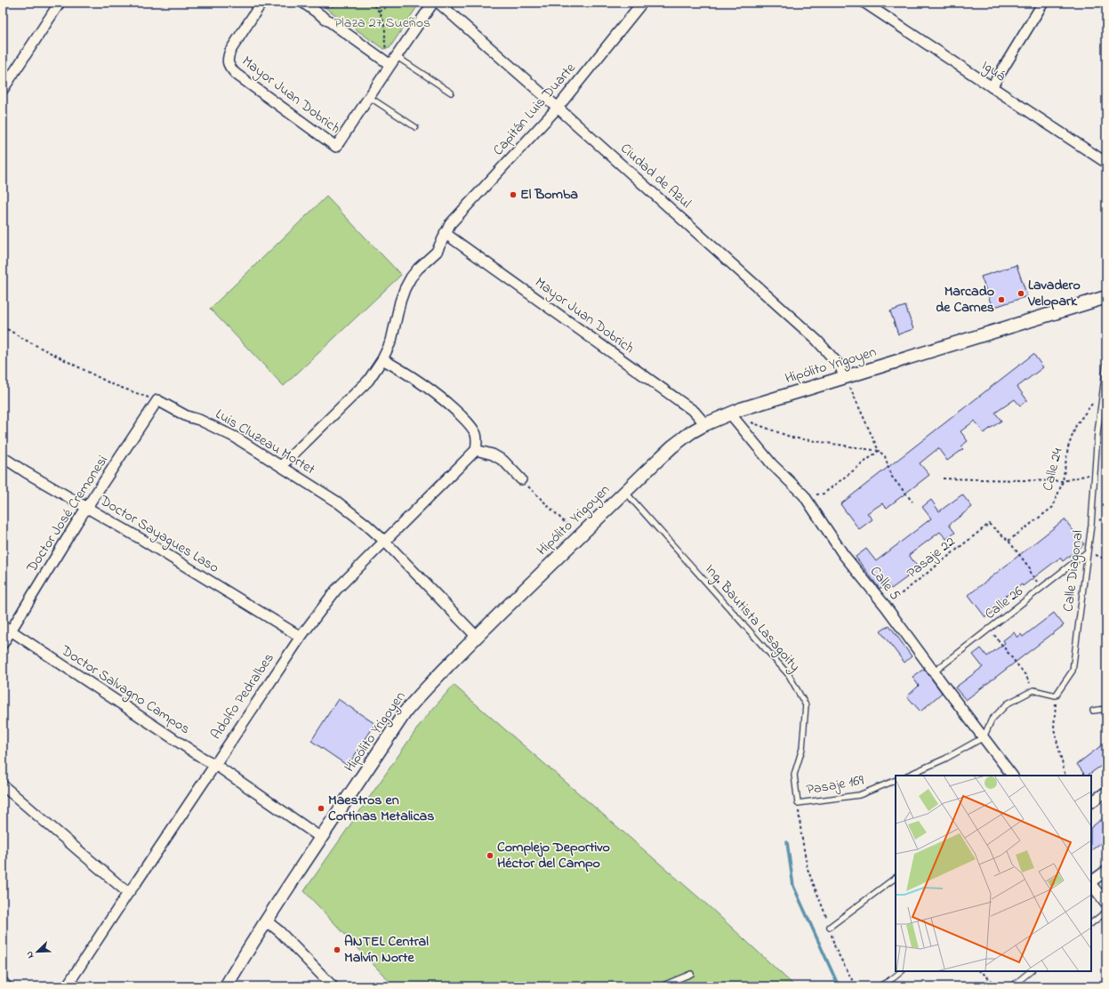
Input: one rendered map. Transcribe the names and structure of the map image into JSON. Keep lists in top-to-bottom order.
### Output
{
  "streets": {
    "street": [
      "Iguá",
      "Mayor Juan Dobrich",
      "Capitán Luis Duarte",
      "Ciudad de Azul",
      "Hipólito Yrigoyen",
      "Luis Cluzeau Mortet",
      "Doctor José Cremonesi",
      "Doctor Sayagues Laso",
      "Calle 5",
      "Doctor Salvagno Campos",
      "Adolfo Pedralbes"
    ],
    "lane": [
      "Calle Diagonal",
      "Calle 26",
      "Ing. Bautista Lasagoity",
      "Pasaje 169"
    ],
    "path": ["Calle 24", "Pasaje 22"]
  },
  "crossings": [
    ["Mayor Juan Dobrich", "Capitán Luis Duarte"],
    ["Mayor Juan Dobrich", "Hipólito Yrigoyen"],
    ["Capitán Luis Duarte", "Ciudad de Azul"],
    ["Capitán Luis Duarte", "Luis Cluzeau Mortet"],
    ["Ciudad de Azul", "Hipólito Yrigoyen"],
    ["Hipólito Yrigoyen", "Luis Cluzeau Mortet"],
    ["Hipólito Yrigoyen", "Calle 5"],
    ["Hipólito Yrigoyen", "Ing. Bautista Lasagoity"],
    ["Hipólito Yrigoyen", "Doctor Salvagno Campos"],
    ["Luis Cluzeau Mortet", "Doctor José Cremonesi"],
    ["Luis Cluzeau Mortet", "Adolfo Pedralbes"],
    ["Calle 24", "Pasaje 22"],
    ["Calle 24", "Calle Diagonal"],
    ["Doctor José Cremonesi", "Doctor Sayagues Laso"],
    ["Doctor José Cremonesi", "Doctor Salvagno Campos"],
    ["Doctor Sayagues Laso", "Adolfo Pedralbes"],
    ["Pasaje 22", "Calle 5"],
    ["Calle Diagonal", "Calle 26"],
    ["Calle 5", "Calle 26"],
    ["Ing. Bautista Lasagoity", "Pasaje 169"],
    ["Doctor Salvagno Campos", "Adolfo Pedralbes"]
  ],
  "parks": ["Plaza 27 Sueños"],
  "places": [
    "El Bomba",
    "Lavadero Velopark",
    "Marcado de Carnes",
    "Maestros en Cortinas Metalicas",
    "Complejo Deportivo Héctor del Campo",
    "ANTEL Central Malvín Norte"
  ],
  "north": "bottom left"
}
